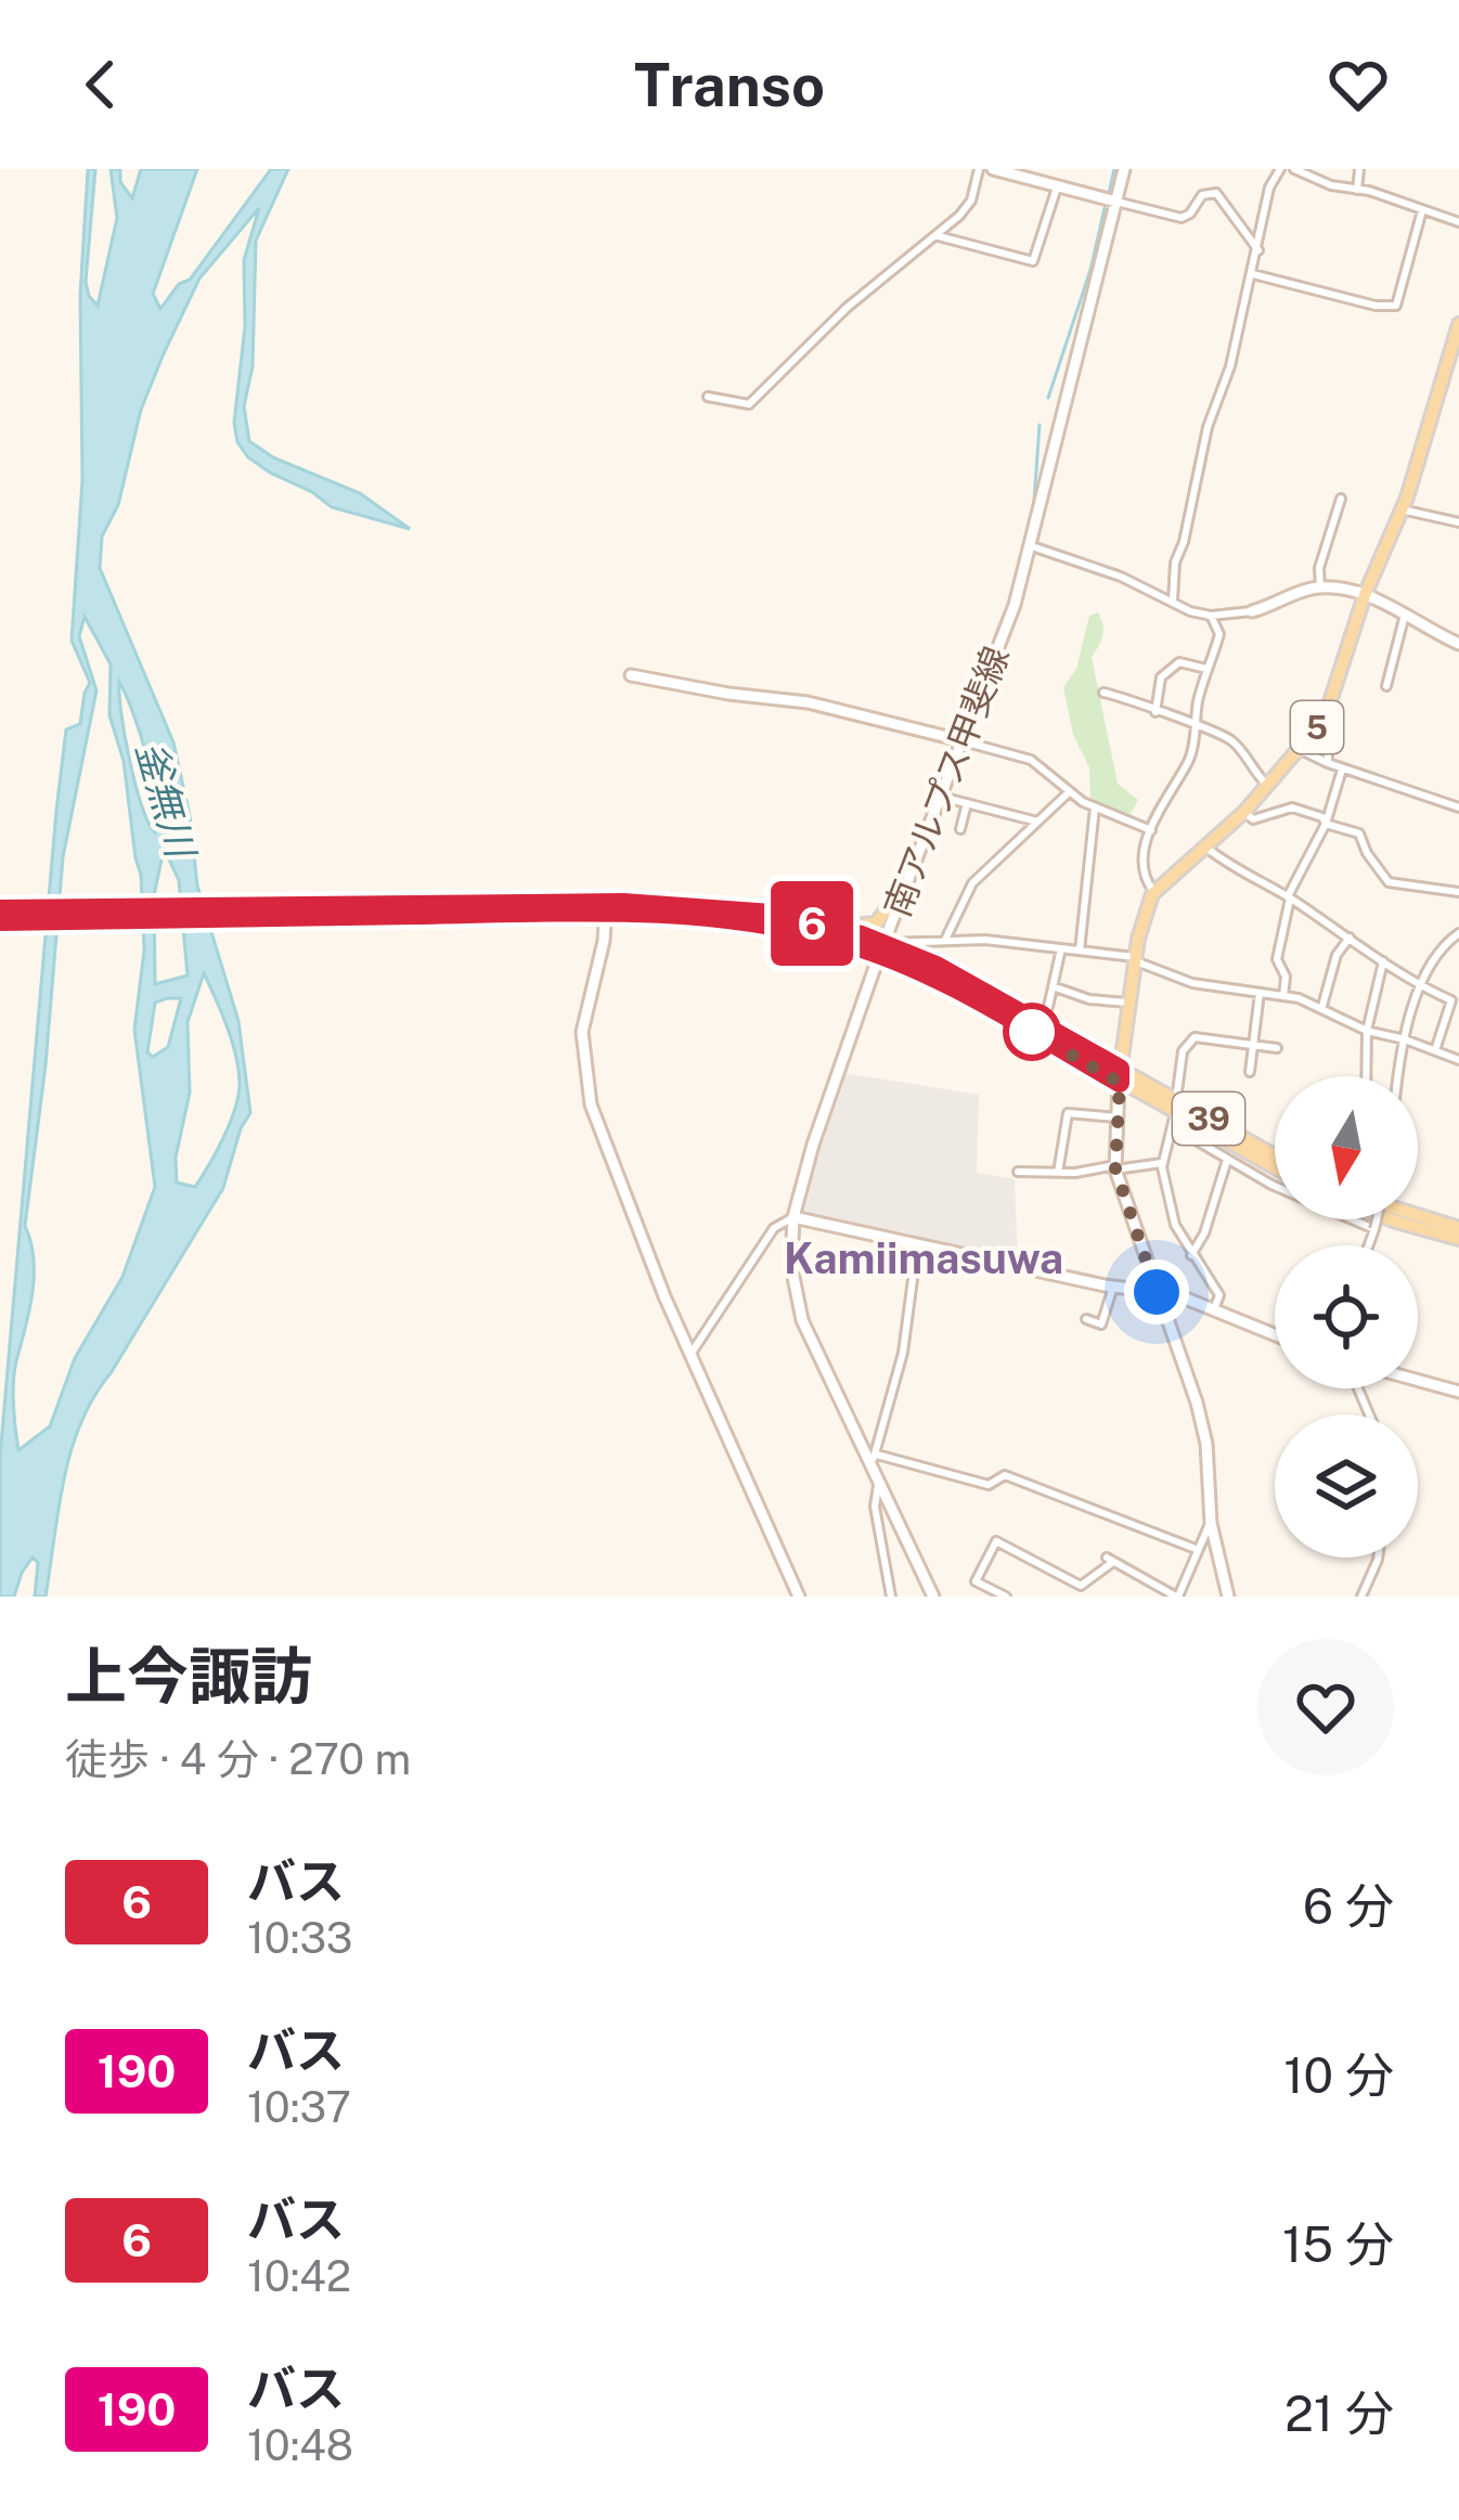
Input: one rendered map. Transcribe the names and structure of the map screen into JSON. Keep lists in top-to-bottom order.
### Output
{
  "streets": {
    "main road": ["5", "39"],
    "street": ["南アルプス甲斐線"]
  },
  "districts": ["Kamiimasuwa"],
  "water": ["釜無川"],
  "lines": ["bus line 6"],
  "north": "bottom",
  "page": {
    "header": "Transo",
    "on_map": "6",
    "heading": ["上今諏訪", "徒歩 · 4 分 · 270 m"],
    "list": [
      {
        "mark": "6",
        "name": "バス",
        "note": "10:33",
        "value": "6 分"
      },
      {
        "mark": "190",
        "name": "バス",
        "note": "10:37",
        "value": "10 分"
      },
      {
        "mark": "6",
        "name": "バス",
        "note": "10:42",
        "value": "15 分"
      },
      {
        "mark": "190",
        "name": "バス",
        "note": "10:48",
        "value": "21 分"
      }
    ]
  }
}
